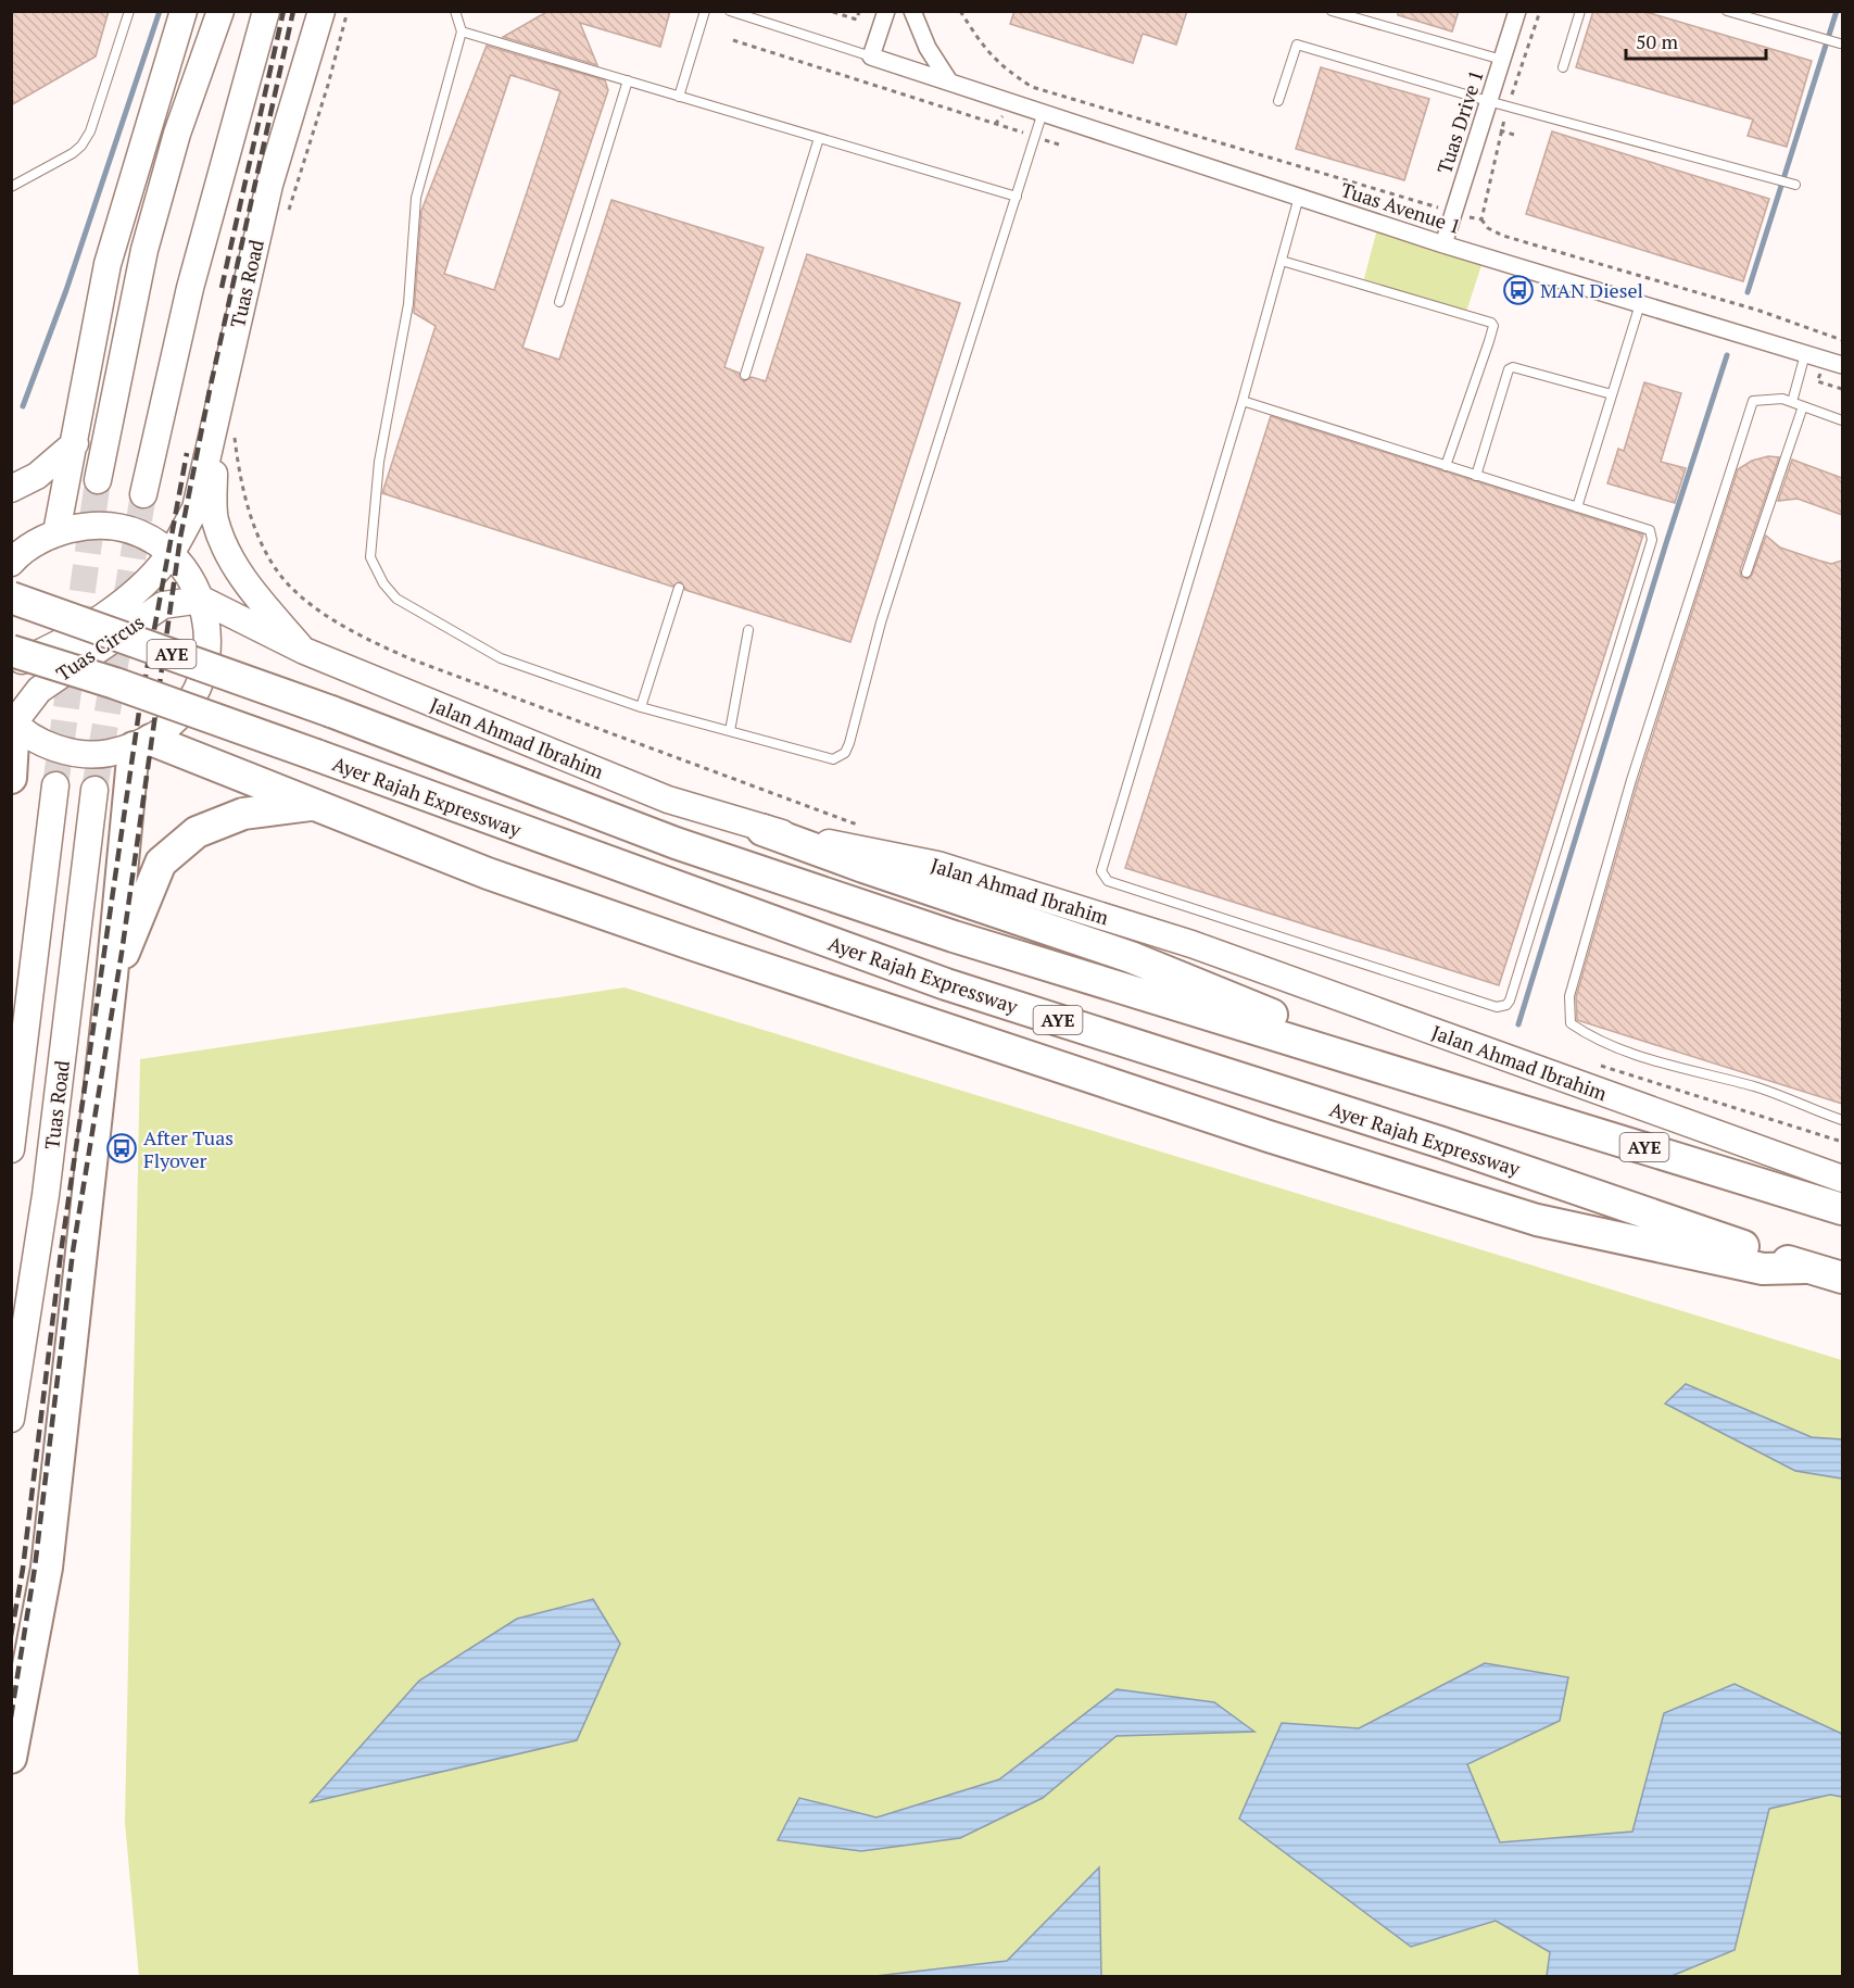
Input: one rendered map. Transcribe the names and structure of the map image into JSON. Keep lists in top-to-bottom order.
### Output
{
  "streets": {
    "highway": ["AYE", "Ayer Rajah Expressway"],
    "main road": ["Tuas Road", "Tuas Circus", "Jalan Ahmad Ibrahim"],
    "street": ["Tuas Drive 1", "Tuas Avenue 1"]
  },
  "crossings": [
    ["Tuas Drive 1", "Tuas Avenue 1"],
    ["Tuas Road", "Tuas Circus"],
    ["Tuas Circus", "Jalan Ahmad Ibrahim"]
  ],
  "places": {
    "bus stop": ["MAN Diesel", "After Tuas Flyover"]
  },
  "scale_bar": "50 m"
}
